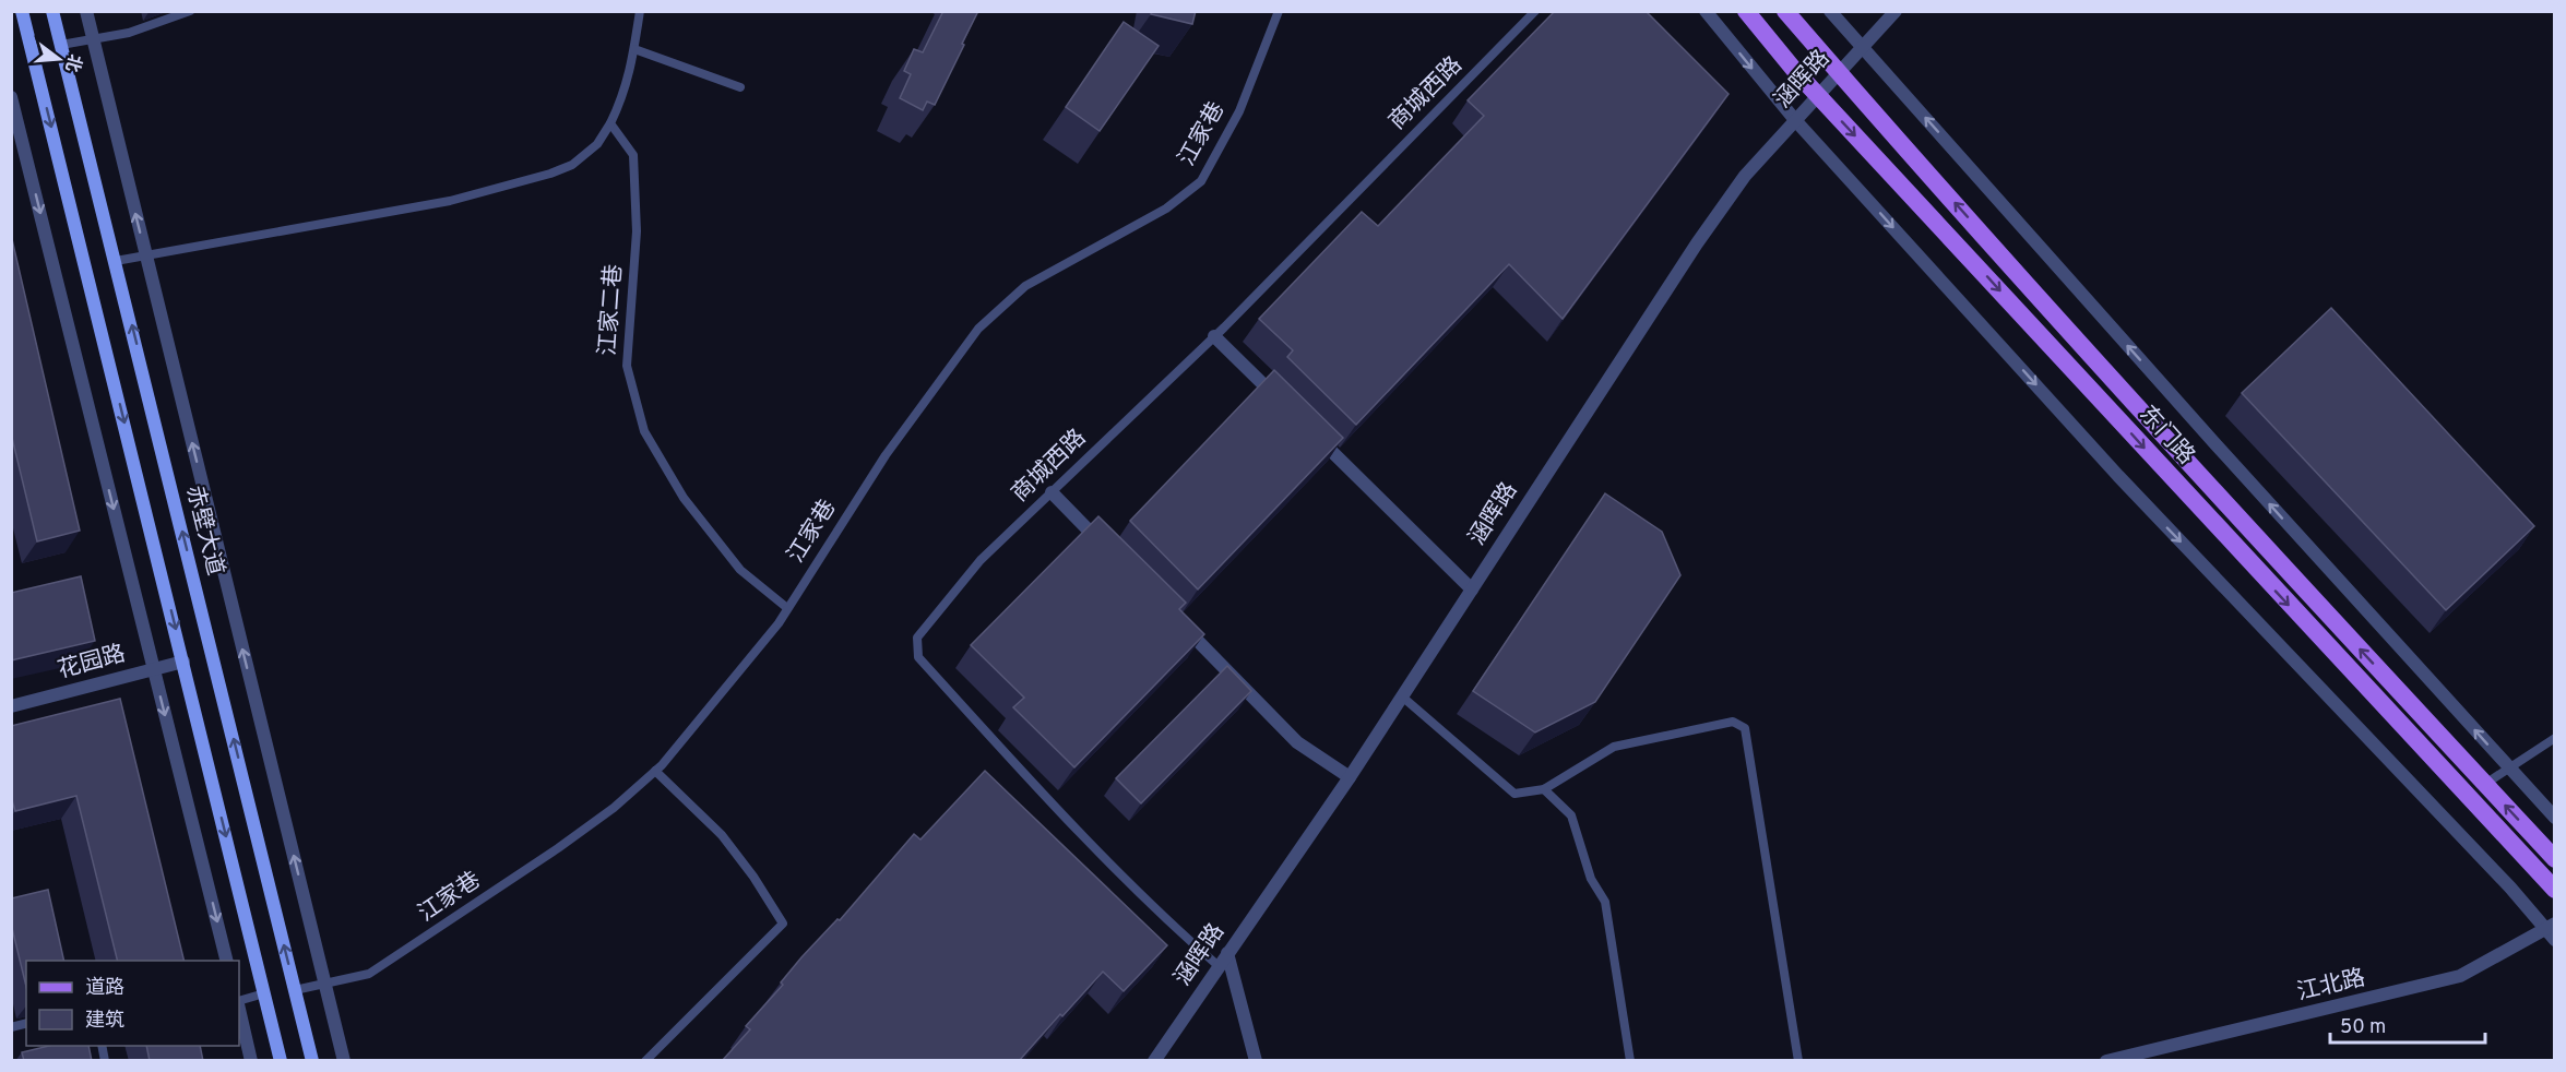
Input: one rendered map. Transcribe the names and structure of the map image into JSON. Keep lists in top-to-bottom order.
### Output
{
  "streets": {
    "main road": ["东门路", "赤壁大道"],
    "street": ["涵晖路", "花园路", "江北路"],
    "lane": ["商城西路", "江家巷", "江家二巷"]
  },
  "crossings": [
    ["涵晖路", "商城西路"],
    ["涵晖路", "东门路"],
    ["江家巷", "江家二巷"],
    ["江家巷", "赤壁大道"]
  ],
  "legend": ["道路", "建筑"],
  "scale_bar": "50 m",
  "north": "right"
}
